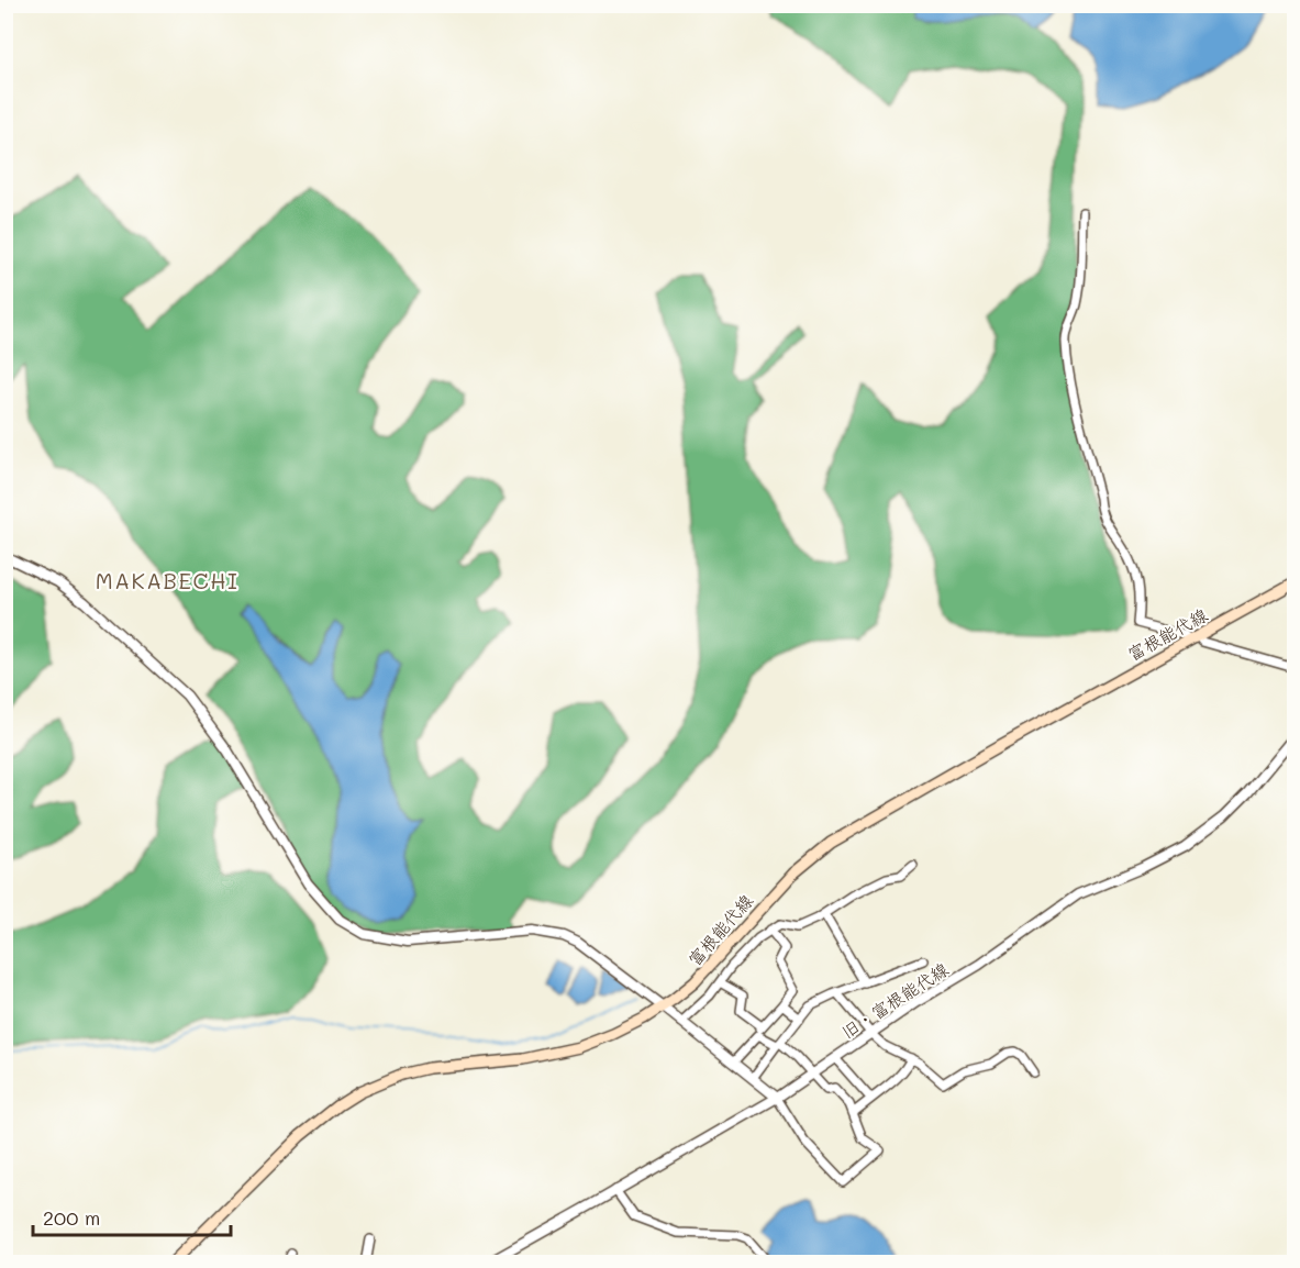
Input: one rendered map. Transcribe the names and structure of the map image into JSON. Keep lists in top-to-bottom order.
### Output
{
  "streets": {
    "main road": ["富根能代線"],
    "street": ["旧・富根能代線"]
  },
  "districts": ["MAKABECHI"],
  "scale_bar": "200 m"
}
